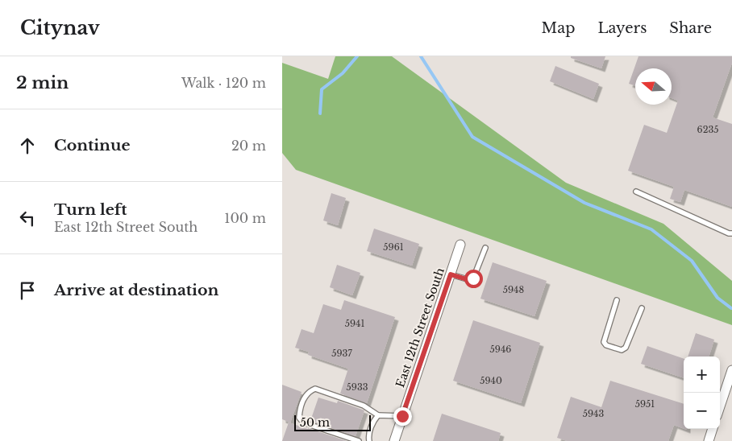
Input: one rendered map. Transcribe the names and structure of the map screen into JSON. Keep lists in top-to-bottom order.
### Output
{
  "streets": {
    "street": ["East 12th Street South"]
  },
  "house_numbers": [
    "6235",
    "5961",
    "5948",
    "5941",
    "5946",
    "5937",
    "5940",
    "5933",
    "5951",
    "5943"
  ],
  "scale_bar": "50 m",
  "north": "left",
  "page": {
    "header": "Citynav",
    "nav": ["Map", "Layers", "Share"],
    "heading": ["2 min", "Walk · 120 m"],
    "list": [
      ["Continue", "20 m"],
      ["Turn left", "East 12th Street South", "100 m"],
      "Arrive at destination"
    ],
    "map_buttons": ["+", "−"],
    "scale": "50 m"
  }
}
